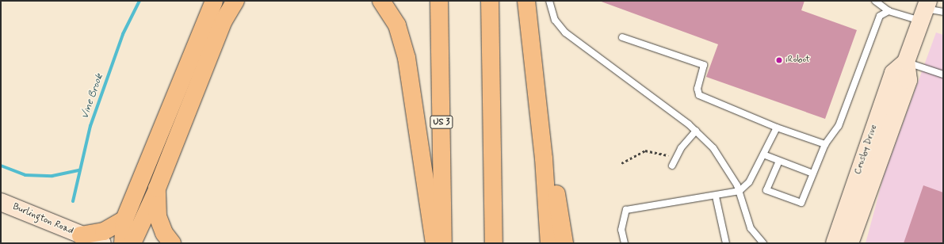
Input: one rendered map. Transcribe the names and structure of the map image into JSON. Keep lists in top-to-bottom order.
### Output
{
  "streets": {
    "highway": ["US 3"],
    "main road": ["Crosby Drive", "Burlington Road"]
  },
  "water": ["Vine Brook"],
  "places": ["iRobot"]
}
